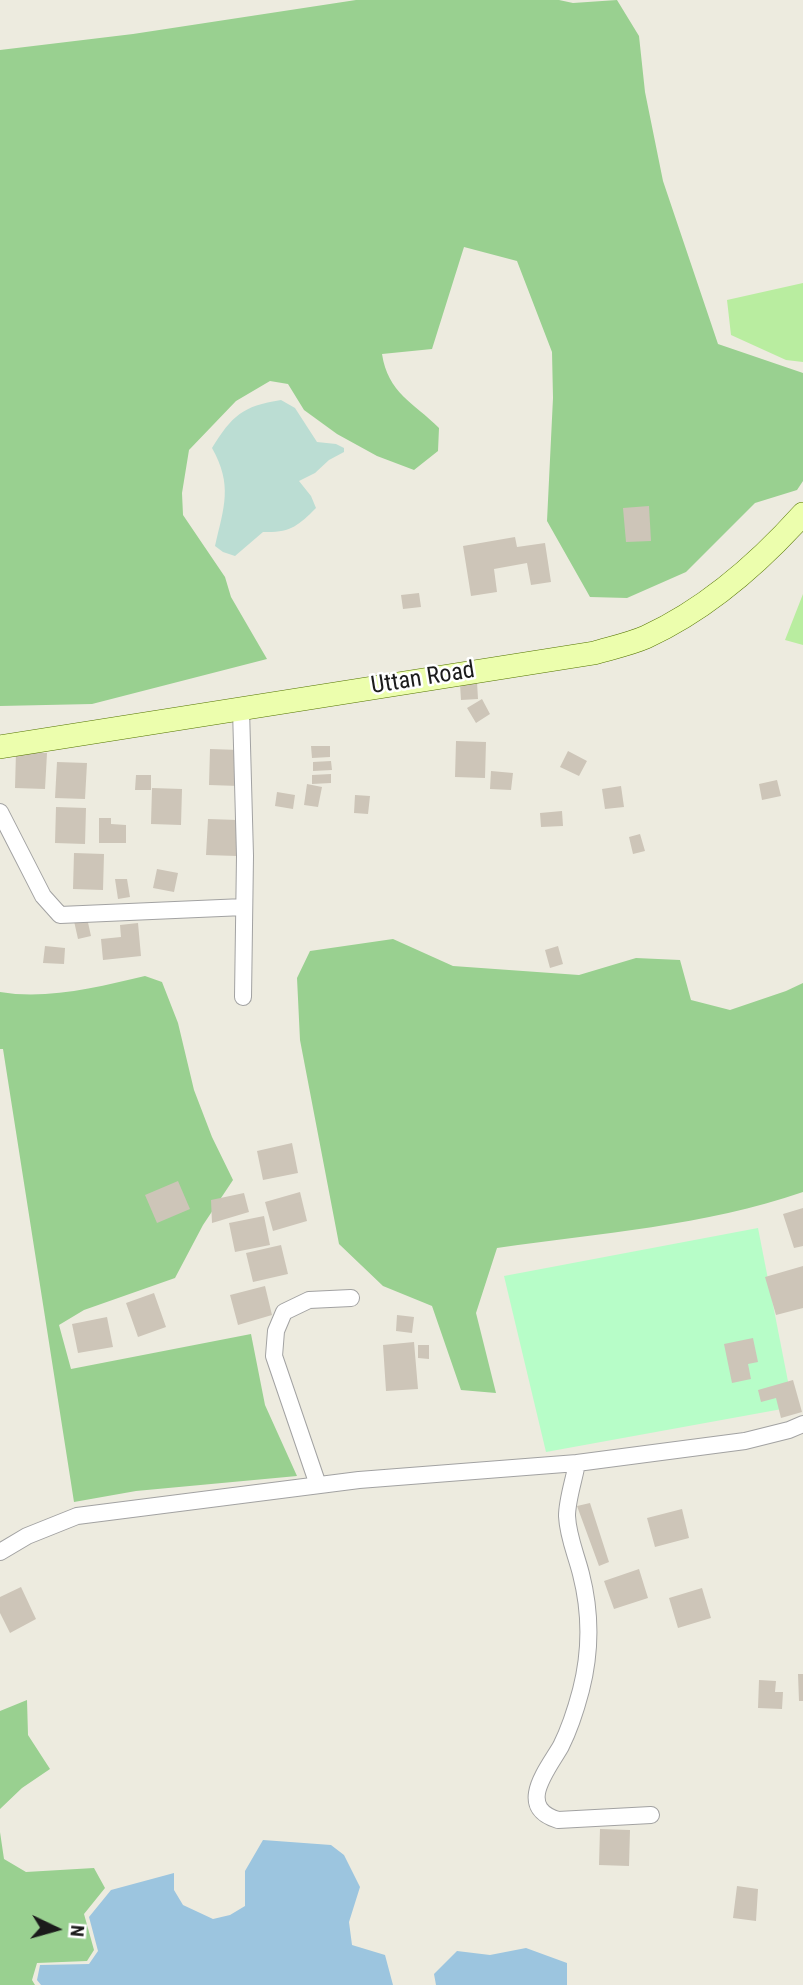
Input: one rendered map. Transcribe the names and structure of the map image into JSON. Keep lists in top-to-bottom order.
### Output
{
  "streets": {
    "main road": ["Uttan Road"]
  },
  "north": "right"
}
